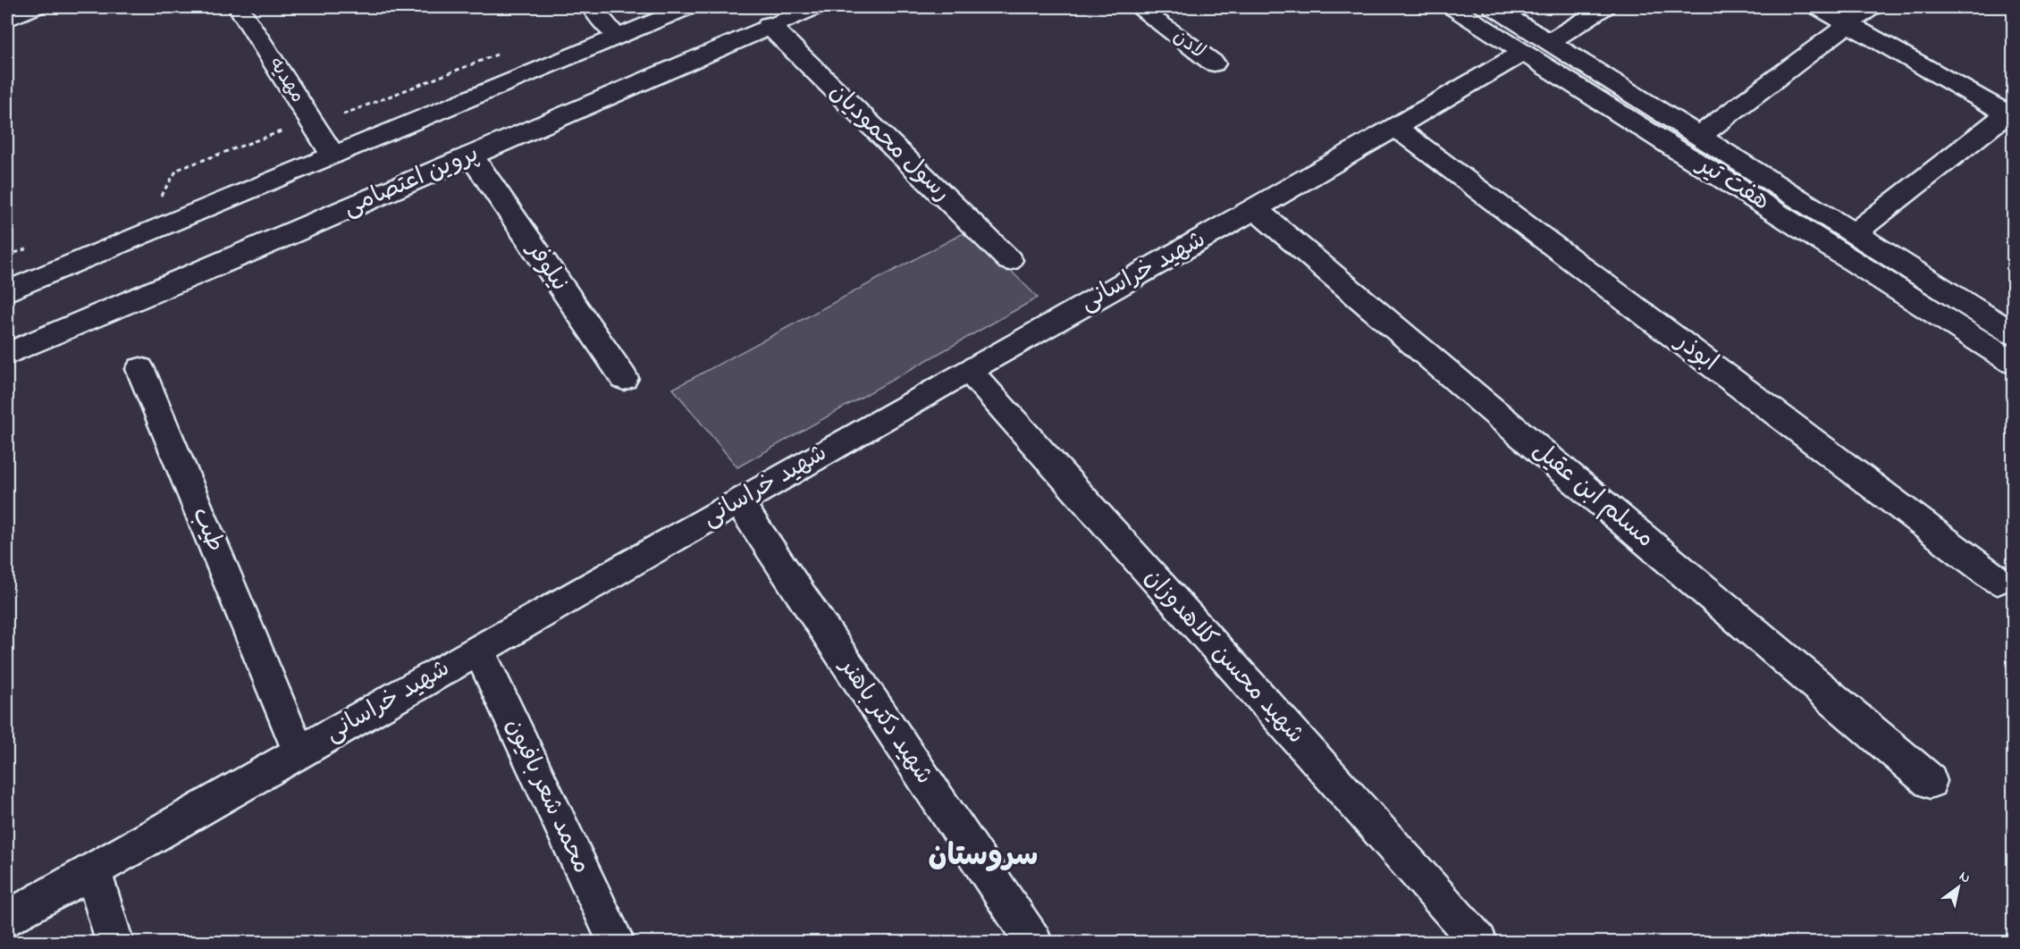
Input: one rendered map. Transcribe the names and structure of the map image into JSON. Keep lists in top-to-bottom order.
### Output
{
  "streets": {
    "street": [
      "لادن",
      "مهدیه",
      "رسول محمودیان",
      "پروین اعتصامی",
      "هفت تیر",
      "نیلوفر",
      "شهید خراسانی",
      "ابوذر",
      "مسلم ابن عقیل",
      "طیب",
      "شهید محسن کلاهدوزان",
      "شهید دکتر باهنر",
      "محمد شعر بافیون"
    ]
  },
  "crossings": [
    ["رسول محمودیان", "پروین اعتصامی"],
    ["پروین اعتصامی", "نیلوفر"],
    ["هفت تیر", "شهید خراسانی"],
    ["شهید خراسانی", "ابوذر"],
    ["شهید خراسانی", "مسلم ابن عقیل"],
    ["شهید خراسانی", "طیب"],
    ["شهید خراسانی", "شهید محسن کلاهدوزان"],
    ["شهید خراسانی", "شهید دکتر باهنر"],
    ["شهید خراسانی", "محمد شعر بافیون"]
  ],
  "districts": ["سروستان"],
  "north": "top right"
}
